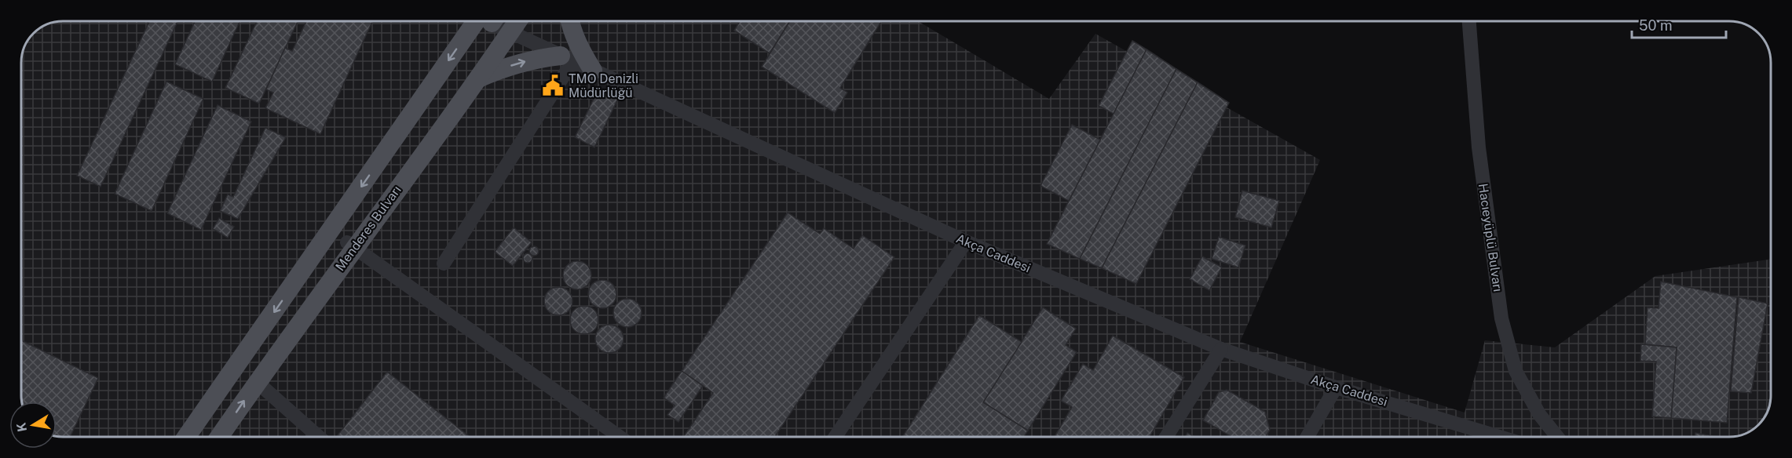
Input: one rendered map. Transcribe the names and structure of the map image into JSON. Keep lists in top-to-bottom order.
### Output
{
  "streets": {
    "main road": ["Menderes Bulvarı"],
    "street": ["Hacıeyüplü Bulvarı", "Akça Caddesi"]
  },
  "places": {
    "public building": ["TMO Denizli Müdürlüğü"]
  },
  "scale_bar": "50 m",
  "north": "left"
}
